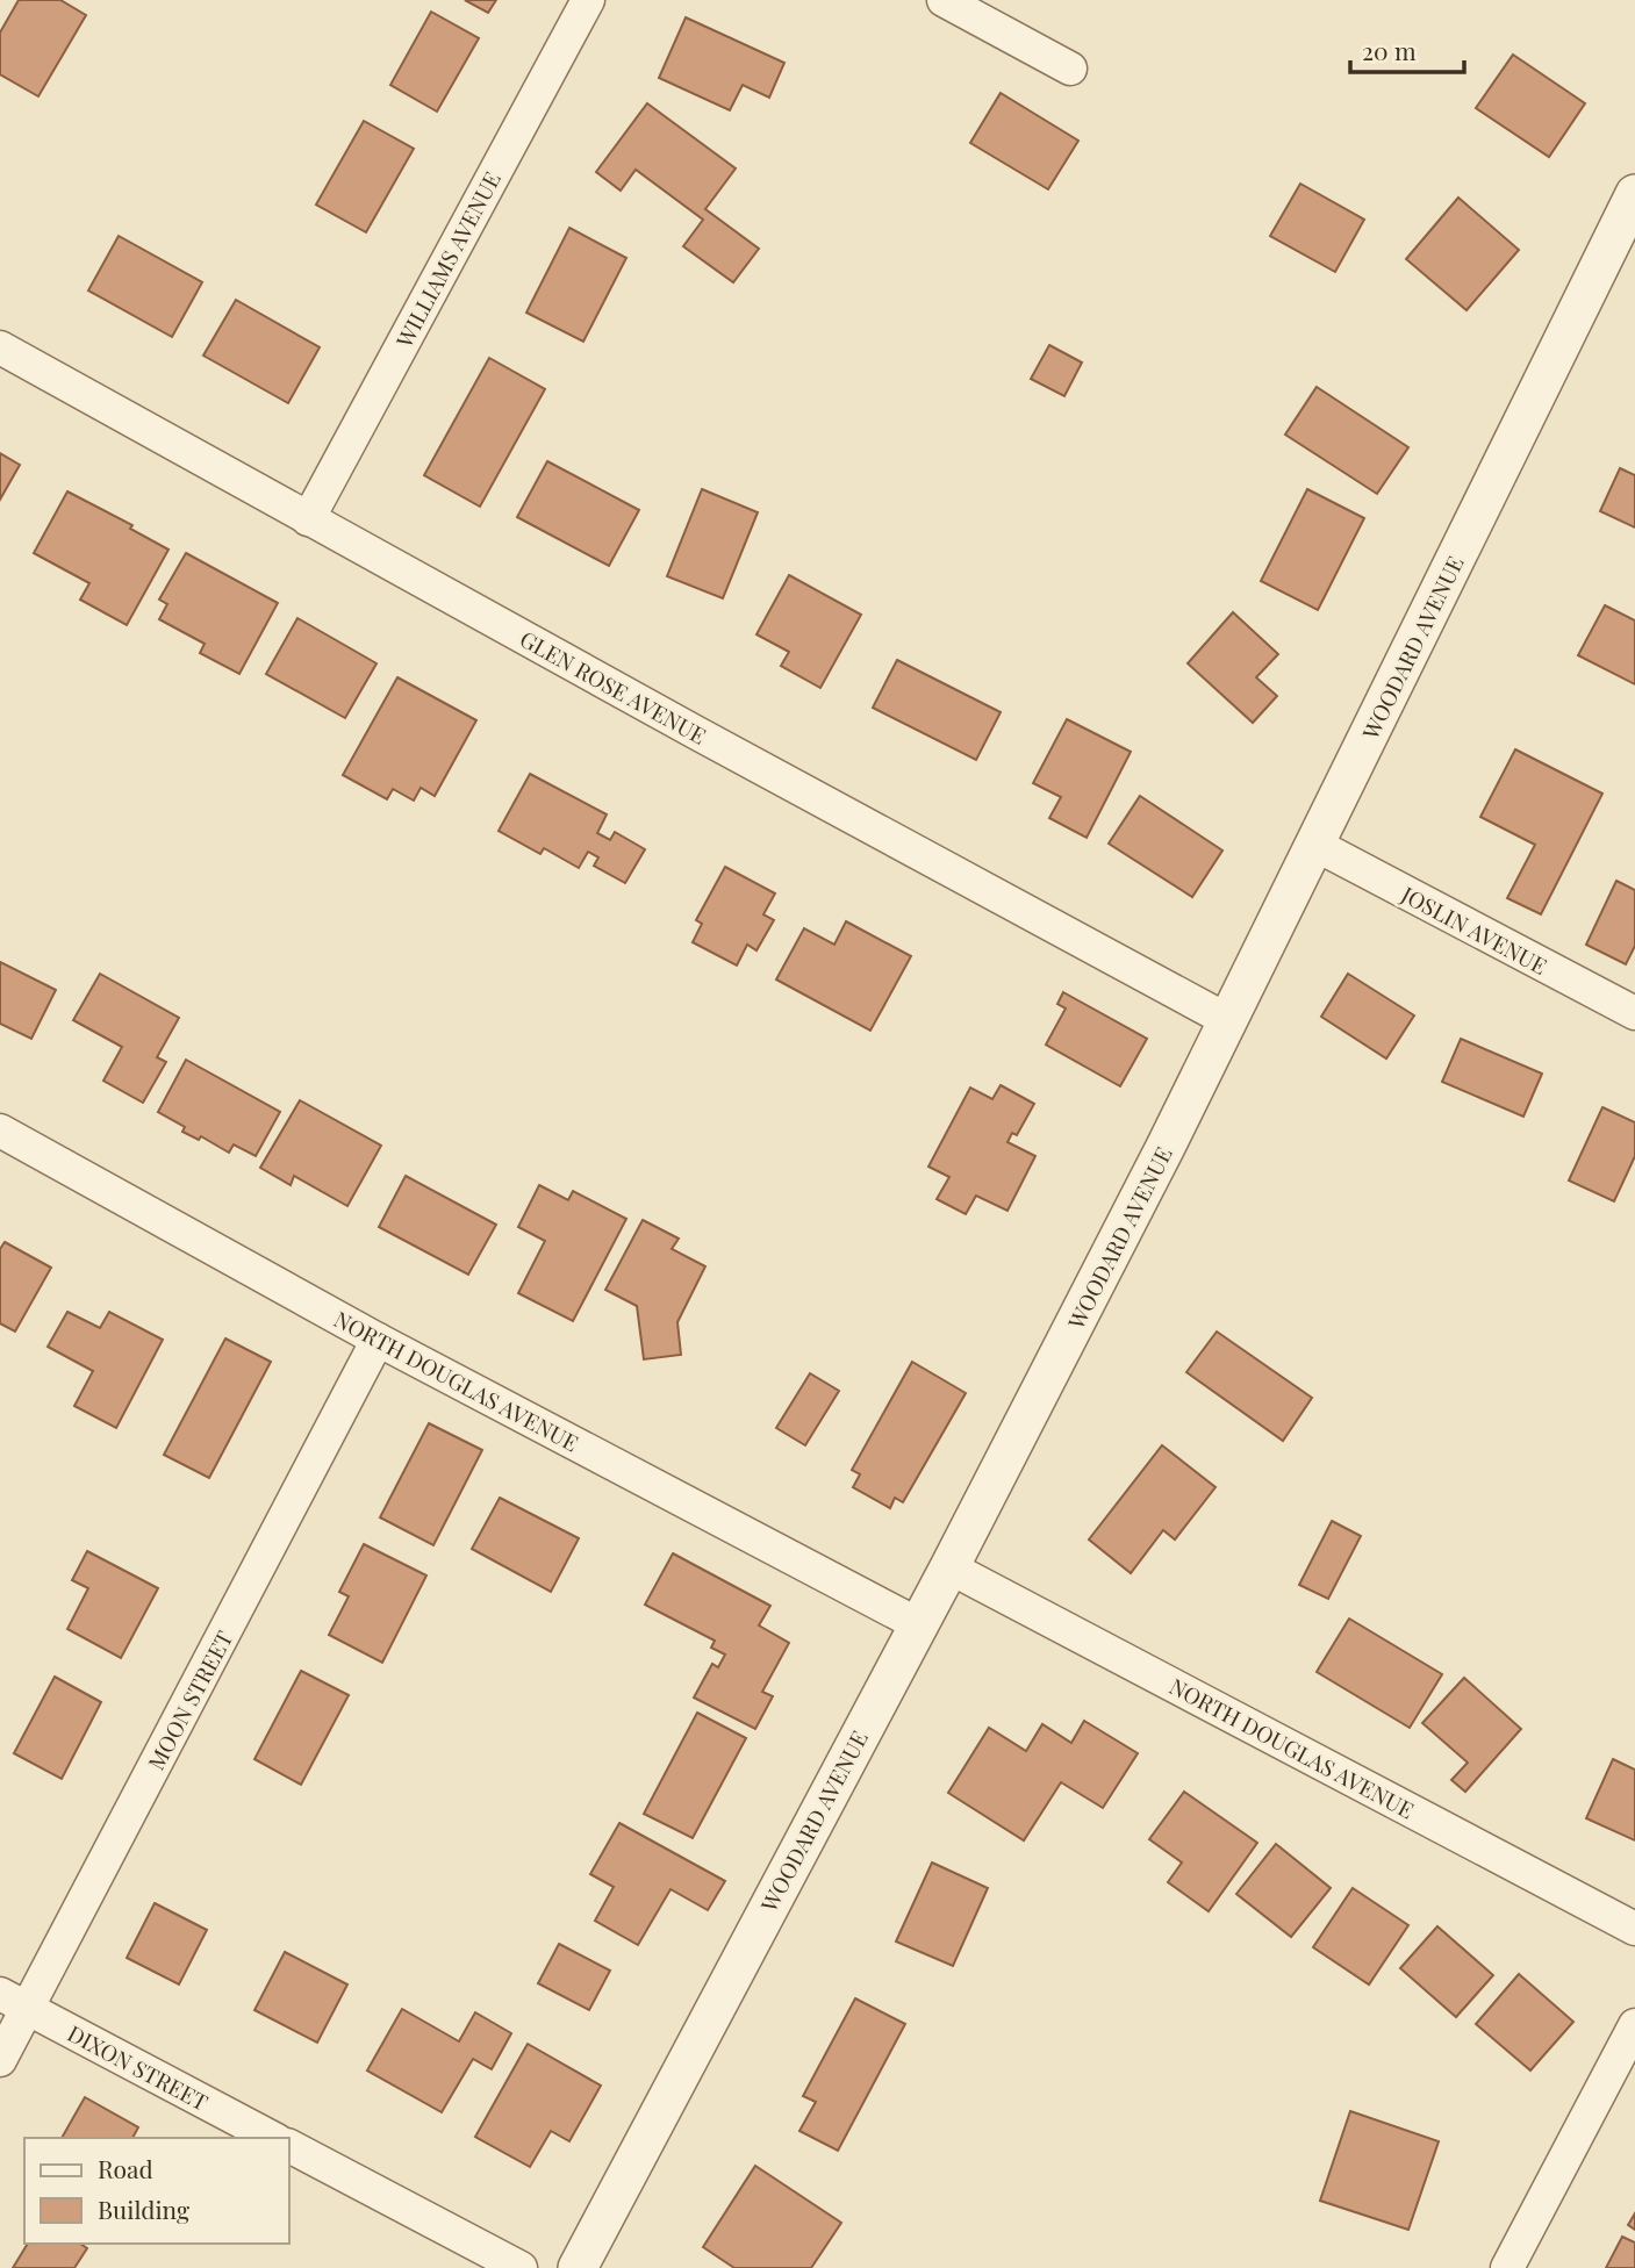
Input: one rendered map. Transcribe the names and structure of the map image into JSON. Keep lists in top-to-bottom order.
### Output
{
  "streets": {
    "street": [
      "WILLIAMS AVENUE",
      "WOODARD AVENUE",
      "GLEN ROSE AVENUE",
      "JOSLIN AVENUE",
      "NORTH DOUGLAS AVENUE",
      "MOON STREET",
      "DIXON STREET"
    ]
  },
  "crossings": [
    ["WILLIAMS AVENUE", "GLEN ROSE AVENUE"],
    ["WOODARD AVENUE", "GLEN ROSE AVENUE"],
    ["WOODARD AVENUE", "JOSLIN AVENUE"],
    ["WOODARD AVENUE", "NORTH DOUGLAS AVENUE"],
    ["NORTH DOUGLAS AVENUE", "MOON STREET"],
    ["MOON STREET", "DIXON STREET"]
  ],
  "legend": ["Road", "Building"],
  "scale_bar": "20 m"
}
